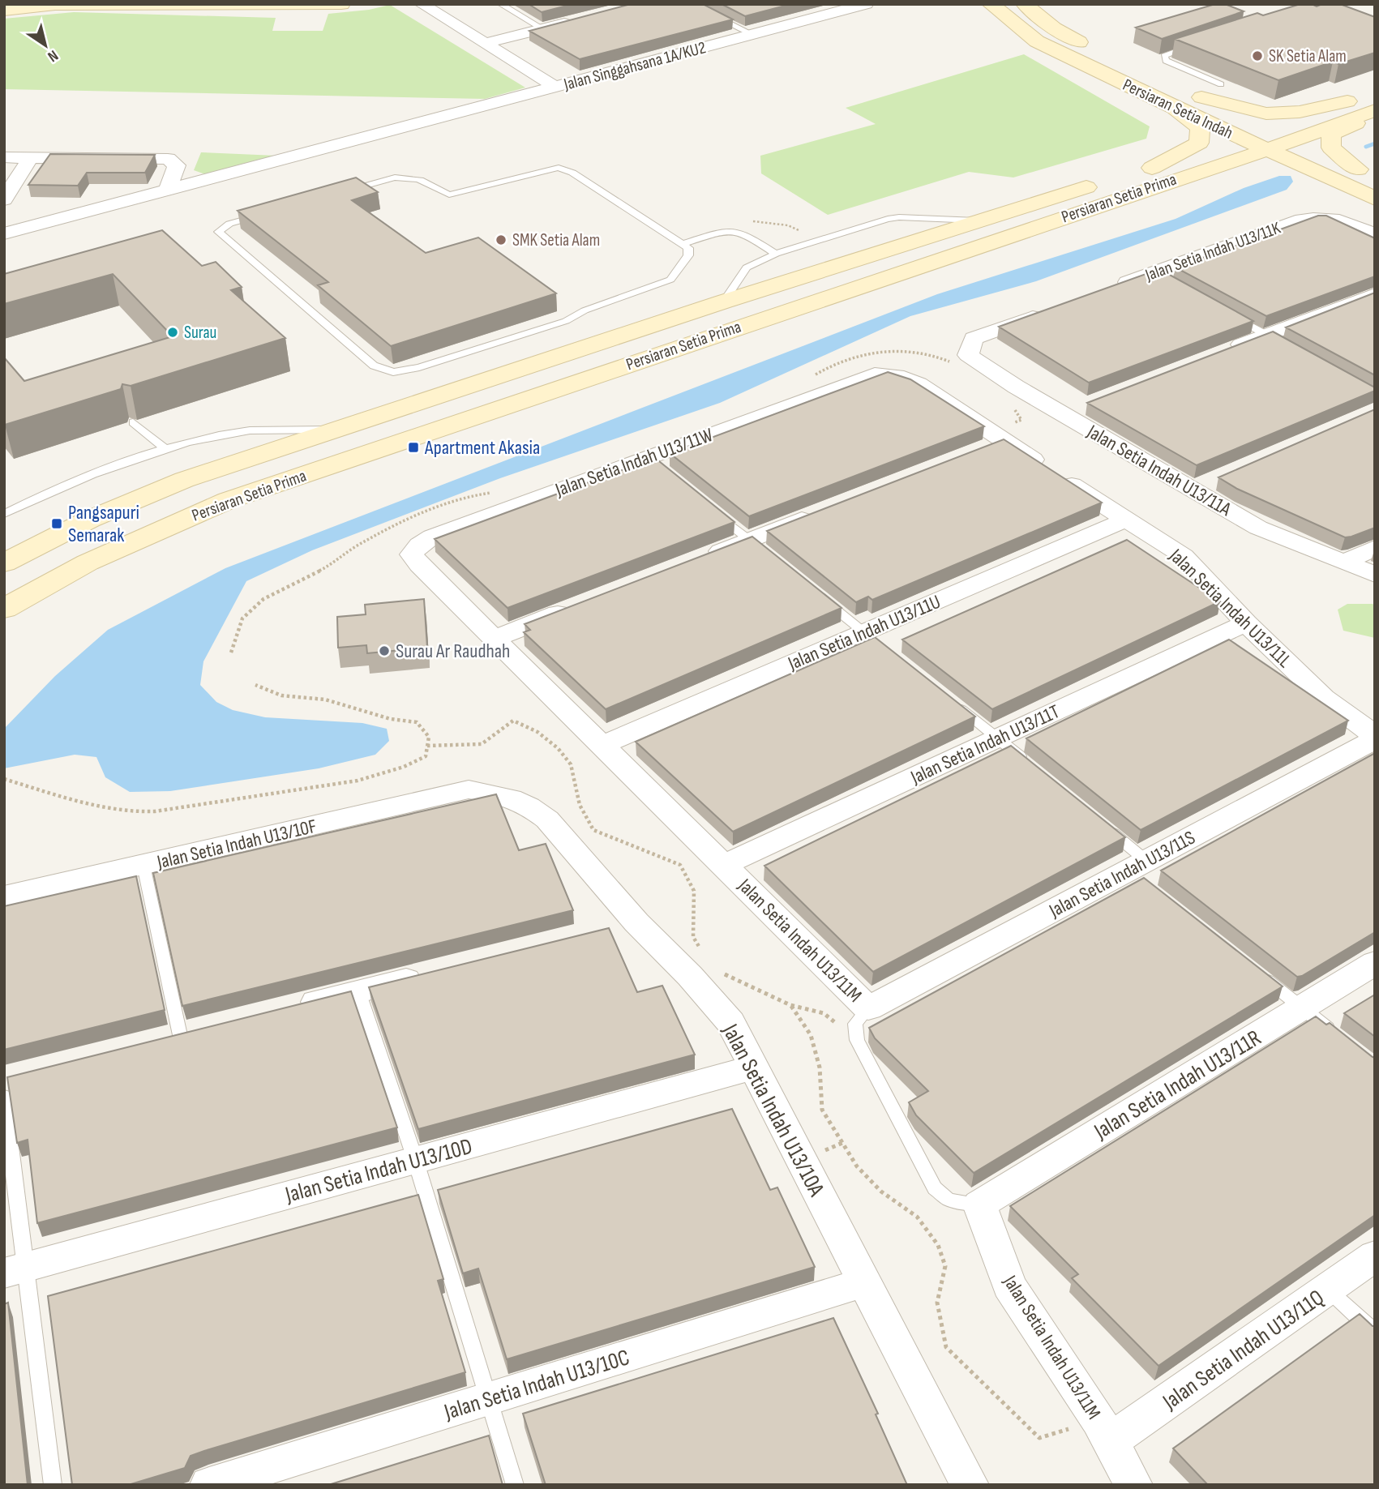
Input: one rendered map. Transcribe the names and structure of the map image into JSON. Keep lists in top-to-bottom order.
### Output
{
  "streets": {
    "street": [
      "Jalan Singgahsana 1A/KU2",
      "Persiaran Setia Indah",
      "Persiaran Setia Prima",
      "Jalan Setia Indah U13/11K",
      "Jalan Setia Indah U13/11W",
      "Jalan Setia Indah U13/11A",
      "Jalan Setia Indah U13/11L",
      "Jalan Setia Indah U13/11U",
      "Jalan Setia Indah U13/11T",
      "Jalan Setia Indah U13/10F",
      "Jalan Setia Indah U13/11S",
      "Jalan Setia Indah U13/11M",
      "Jalan Setia Indah U13/11R",
      "Jalan Setia Indah U13/10A",
      "Jalan Setia Indah U13/10D",
      "Jalan Setia Indah U13/11Q",
      "Jalan Setia Indah U13/10C"
    ]
  },
  "crossings": [
    ["Persiaran Setia Indah", "Persiaran Setia Prima"],
    ["Jalan Setia Indah U13/11W", "Jalan Setia Indah U13/11L"],
    ["Jalan Setia Indah U13/11W", "Jalan Setia Indah U13/11M"],
    ["Jalan Setia Indah U13/11L", "Jalan Setia Indah U13/11U"],
    ["Jalan Setia Indah U13/11L", "Jalan Setia Indah U13/11T"],
    ["Jalan Setia Indah U13/11L", "Jalan Setia Indah U13/11S"],
    ["Jalan Setia Indah U13/11U", "Jalan Setia Indah U13/11M"],
    ["Jalan Setia Indah U13/11T", "Jalan Setia Indah U13/11M"],
    ["Jalan Setia Indah U13/10F", "Jalan Setia Indah U13/10A"],
    ["Jalan Setia Indah U13/11S", "Jalan Setia Indah U13/11M"],
    ["Jalan Setia Indah U13/11M", "Jalan Setia Indah U13/11R"],
    ["Jalan Setia Indah U13/11M", "Jalan Setia Indah U13/11Q"],
    ["Jalan Setia Indah U13/10A", "Jalan Setia Indah U13/10D"],
    ["Jalan Setia Indah U13/10A", "Jalan Setia Indah U13/10C"]
  ],
  "places": {
    "other": [
      "SK Setia Alam",
      "SMK Setia Alam",
      "Surau",
      "Surau Ar Raudhah"
    ],
    "transit": ["Apartment Akasia", "Pangsapuri Semarak"]
  },
  "north": "bottom right"
}
